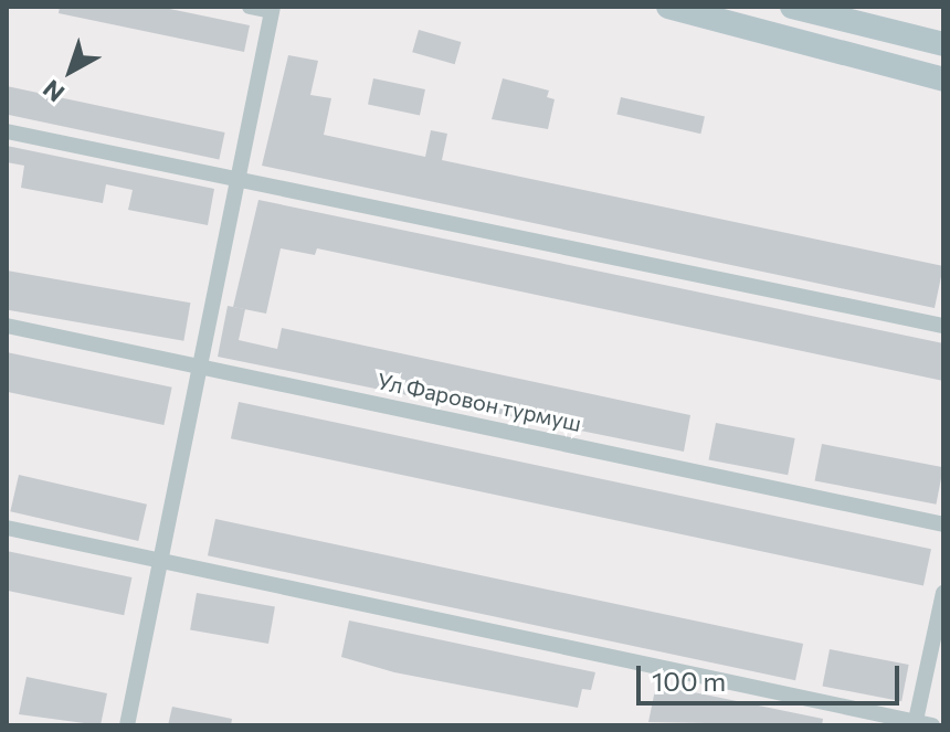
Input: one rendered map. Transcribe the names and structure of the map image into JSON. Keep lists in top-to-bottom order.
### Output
{
  "streets": {
    "street": ["Ул Фаровон турмуш"]
  },
  "scale_bar": "100 m",
  "north": "bottom left"
}
